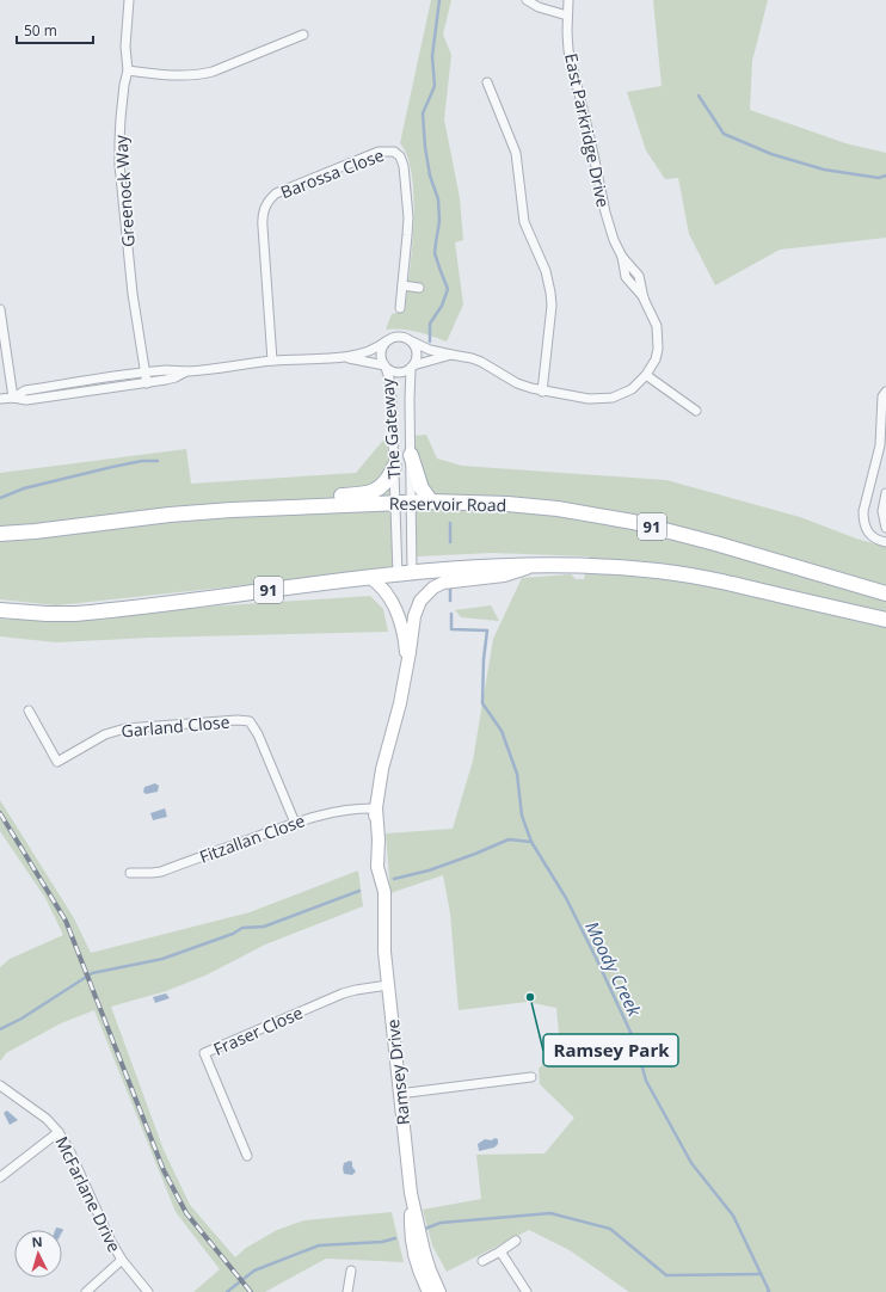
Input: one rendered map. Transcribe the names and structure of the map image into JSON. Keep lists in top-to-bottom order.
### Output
{
  "streets": {
    "main road": ["Reservoir Road", "91", "Ramsey Drive"],
    "street": [
      "East Parkridge Drive",
      "Barossa Close",
      "Greenock Way",
      "The Gateway",
      "Garland Close",
      "Fitzallan Close",
      "Fraser Close",
      "McFarlane Drive"
    ]
  },
  "crossings": [
    ["East Parkridge Drive", "The Gateway"],
    ["The Gateway", "Reservoir Road"],
    ["The Gateway", "91"],
    ["91", "Ramsey Drive"],
    ["Garland Close", "Fitzallan Close"],
    ["Fitzallan Close", "Ramsey Drive"],
    ["Fraser Close", "Ramsey Drive"]
  ],
  "water": ["Moody Creek"],
  "places": ["Ramsey Park"],
  "scale_bar": "50 m",
  "north": "top"
}
